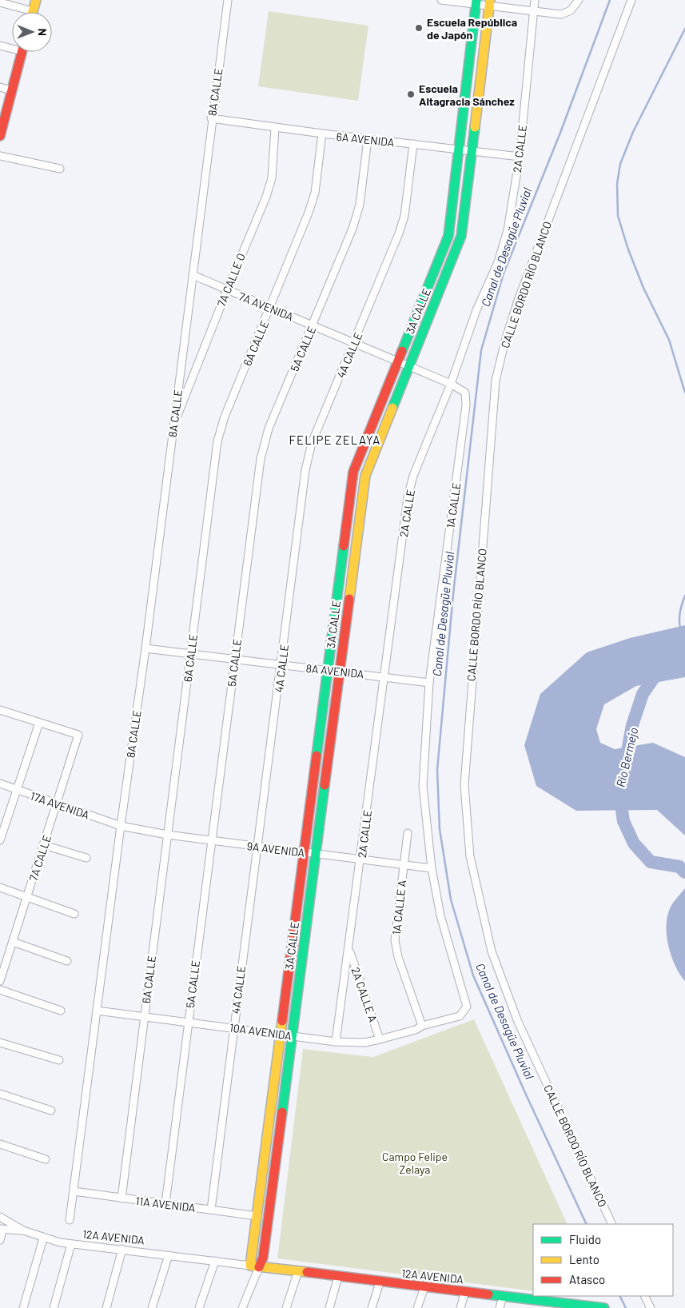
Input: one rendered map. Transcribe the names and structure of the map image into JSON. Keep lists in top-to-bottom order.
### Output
{
  "streets": {
    "street": [
      "8A CALLE",
      "6A AVENIDA",
      "2A CALLE",
      "7A CALLE O",
      "CALLE BORDO RÍO BLANCO",
      "7A AVENIDA",
      "3A CALLE",
      "6A CALLE",
      "5A CALLE",
      "4A CALLE",
      "1A CALLE",
      "8A AVENIDA",
      "17A AVENIDA",
      "9A AVENIDA",
      "7A CALLE",
      "1A CALLE A",
      "2A CALLE A",
      "10A AVENIDA",
      "11A AVENIDA",
      "12A AVENIDA"
    ]
  },
  "crossings": [
    ["8A CALLE", "6A AVENIDA"],
    ["8A CALLE", "7A CALLE O"],
    ["8A CALLE", "7A AVENIDA"],
    ["8A CALLE", "8A AVENIDA"],
    ["8A CALLE", "17A AVENIDA"],
    ["8A CALLE", "9A AVENIDA"],
    ["8A CALLE", "10A AVENIDA"],
    ["8A CALLE", "11A AVENIDA"],
    ["6A AVENIDA", "2A CALLE"],
    ["6A AVENIDA", "7A CALLE O"],
    ["6A AVENIDA", "3A CALLE"],
    ["6A AVENIDA", "6A CALLE"],
    ["6A AVENIDA", "5A CALLE"],
    ["6A AVENIDA", "4A CALLE"],
    ["2A CALLE", "7A AVENIDA"],
    ["2A CALLE", "1A CALLE"],
    ["2A CALLE", "8A AVENIDA"],
    ["2A CALLE", "9A AVENIDA"],
    ["2A CALLE", "2A CALLE A"],
    ["2A CALLE", "10A AVENIDA"],
    ["7A CALLE O", "7A AVENIDA"],
    ["7A AVENIDA", "3A CALLE"],
    ["7A AVENIDA", "6A CALLE"],
    ["7A AVENIDA", "5A CALLE"],
    ["7A AVENIDA", "4A CALLE"],
    ["7A AVENIDA", "1A CALLE"],
    ["3A CALLE", "8A AVENIDA"],
    ["3A CALLE", "9A AVENIDA"],
    ["3A CALLE", "10A AVENIDA"],
    ["3A CALLE", "11A AVENIDA"],
    ["3A CALLE", "12A AVENIDA"],
    ["6A CALLE", "8A AVENIDA"],
    ["6A CALLE", "9A AVENIDA"],
    ["6A CALLE", "10A AVENIDA"],
    ["6A CALLE", "11A AVENIDA"],
    ["5A CALLE", "8A AVENIDA"],
    ["5A CALLE", "9A AVENIDA"],
    ["5A CALLE", "10A AVENIDA"],
    ["5A CALLE", "11A AVENIDA"],
    ["4A CALLE", "8A AVENIDA"],
    ["4A CALLE", "9A AVENIDA"],
    ["4A CALLE", "10A AVENIDA"],
    ["4A CALLE", "11A AVENIDA"],
    ["1A CALLE", "8A AVENIDA"],
    ["1A CALLE", "9A AVENIDA"],
    ["1A CALLE", "10A AVENIDA"],
    ["17A AVENIDA", "9A AVENIDA"],
    ["17A AVENIDA", "7A CALLE"],
    ["9A AVENIDA", "1A CALLE A"],
    ["9A AVENIDA", "10A AVENIDA"],
    ["1A CALLE A", "10A AVENIDA"],
    ["2A CALLE A", "10A AVENIDA"]
  ],
  "districts": ["FELIPE ZELAYA"],
  "water": ["Canal de Desagüe Pluvial", "Río Bermejo"],
  "parks": ["Campo Felipe Zelaya"],
  "places": ["Escuela República de Japón", "Escuela Altagracia Sánchez"],
  "legend": ["Fluido", "Lento", "Atasco"],
  "north": "right"
}
